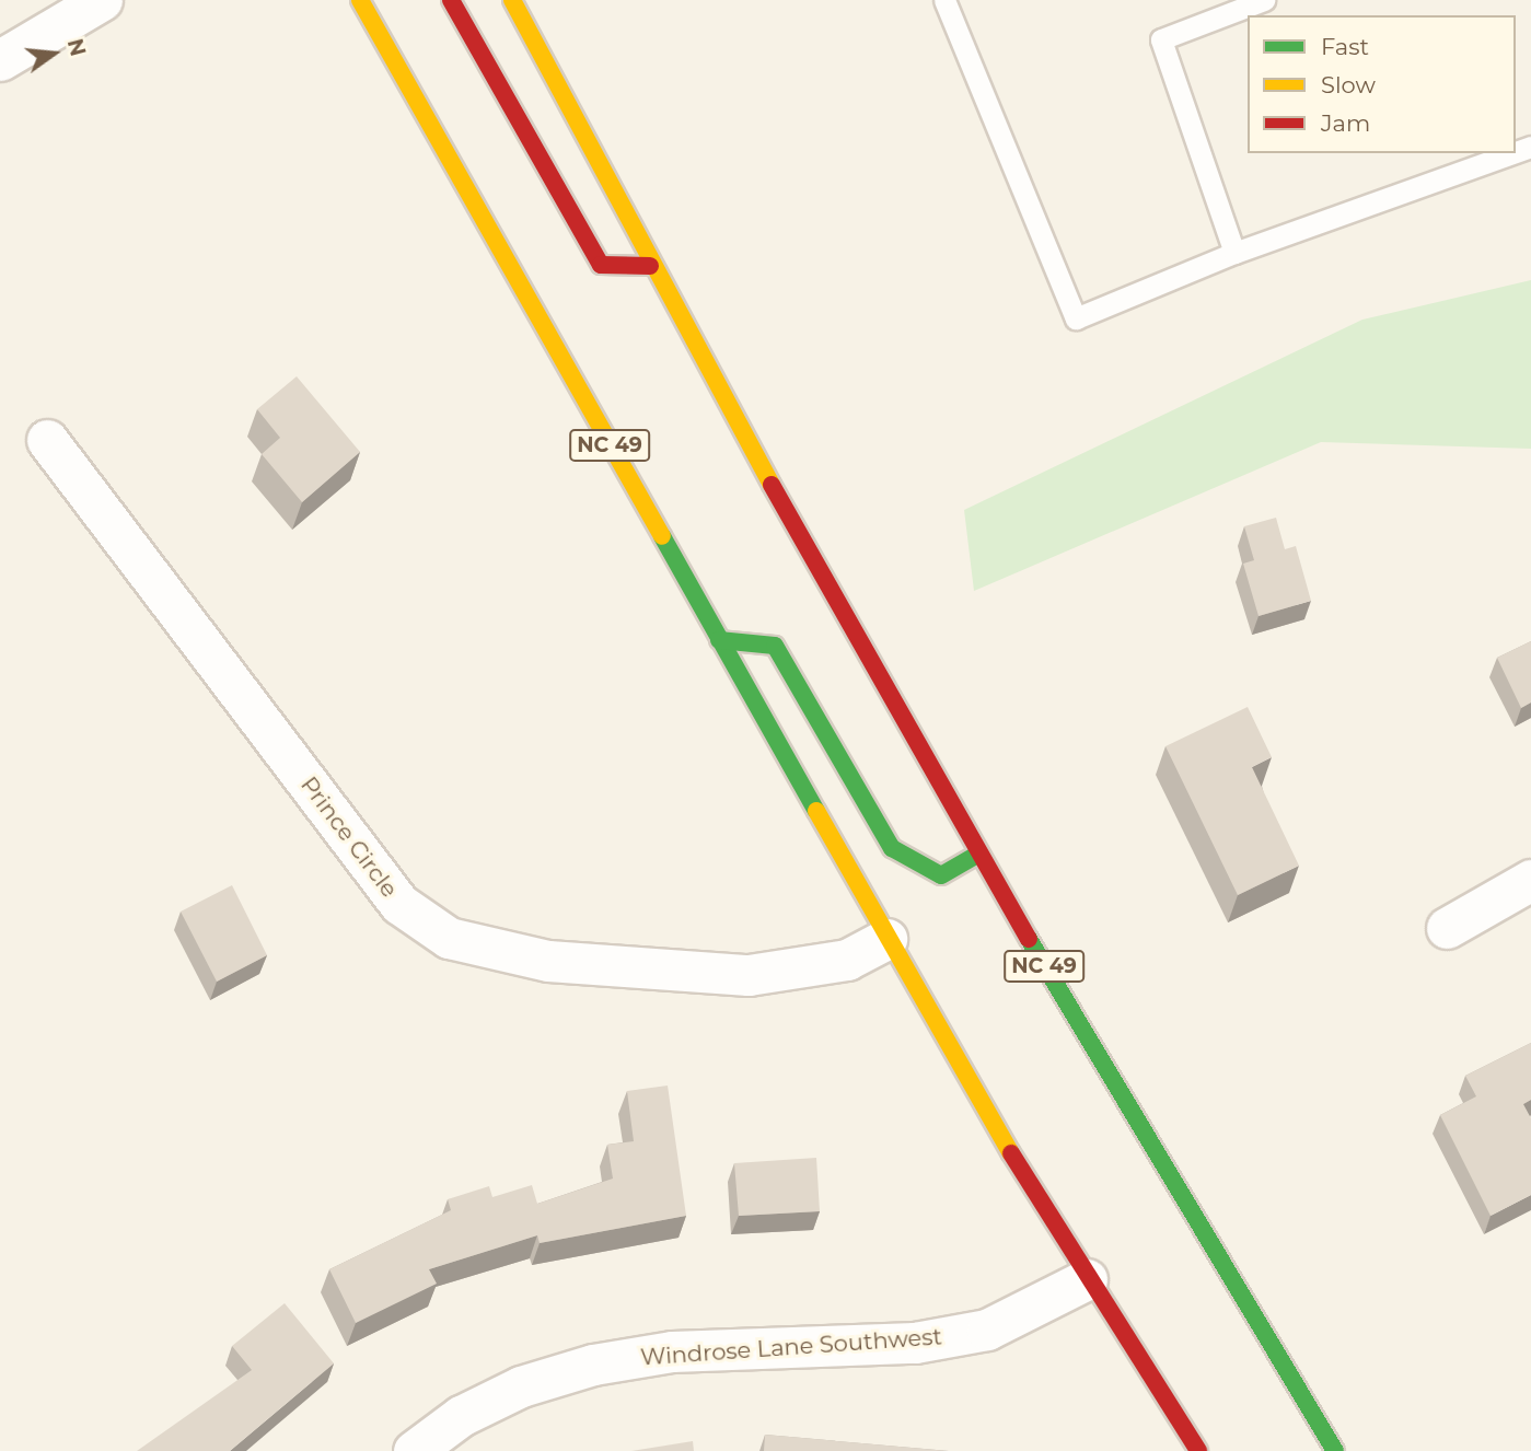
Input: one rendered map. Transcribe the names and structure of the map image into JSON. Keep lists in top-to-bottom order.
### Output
{
  "streets": {
    "highway": ["NC 49"],
    "street": ["Prince Circle", "Windrose Lane Southwest"]
  },
  "crossings": [
    ["NC 49", "Prince Circle"],
    ["NC 49", "Windrose Lane Southwest"]
  ],
  "legend": ["Fast", "Slow", "Jam"],
  "north": "right"
}
